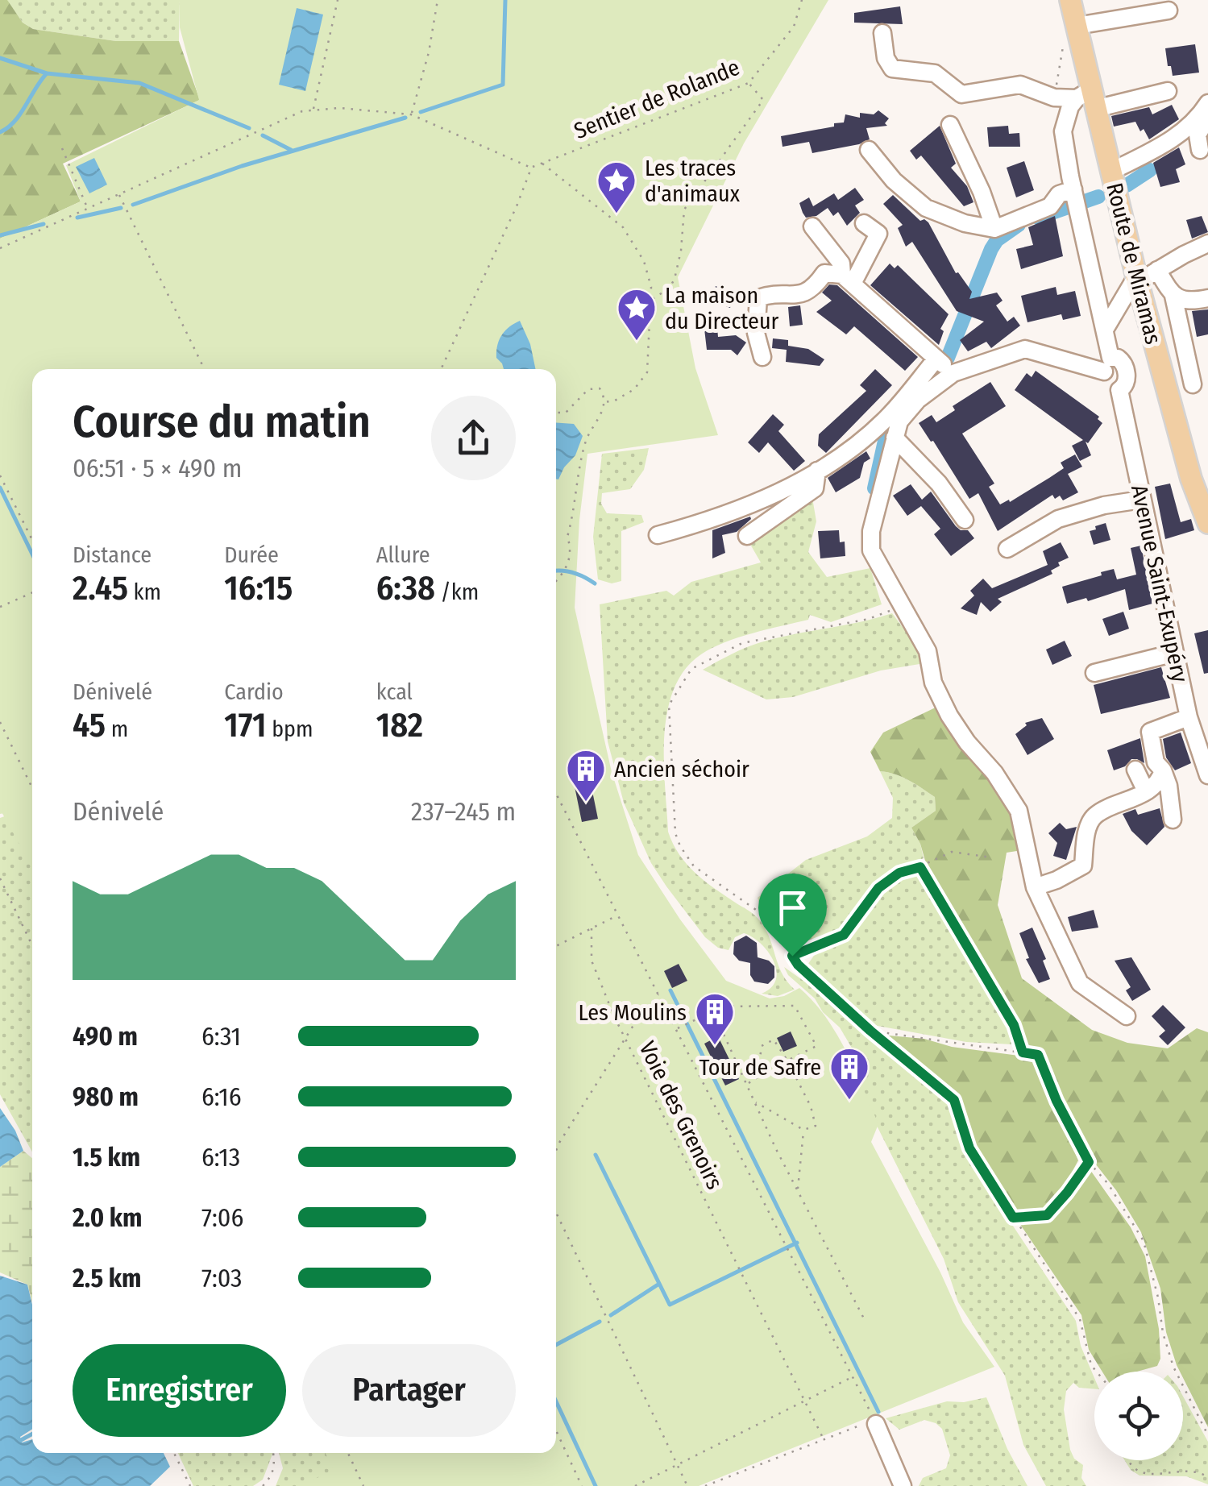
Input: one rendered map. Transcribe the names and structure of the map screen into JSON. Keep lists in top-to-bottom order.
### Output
{
  "streets": {
    "main road": ["Route de Miramas"],
    "street": ["Avenue Saint-Exupéry"],
    "path": ["Sentier de Rolande", "Voie des Grenoirs"]
  },
  "places": {
    "place": ["Les traces d'animaux", "La maison du Directeur"],
    "building": ["Ancien séchoir", "Les Moulins", "Tour de Safre"]
  },
  "page": {
    "heading": ["Course du matin", "06:51 · 5 × 490 m"],
    "stats": [
      ["Distance", "2.45 km"],
      ["Durée", "16:15"],
      ["Allure", "6:38 /km"],
      ["Dénivelé", "45 m"],
      ["Cardio", "171 bpm"],
      ["kcal", "182"]
    ],
    "chart": ["Dénivelé", "237–245 m"],
    "list": [
      {
        "name": "490 m",
        "note": "6:31"
      },
      {
        "name": "980 m",
        "note": "6:16"
      },
      {
        "name": "1.5 km",
        "note": "6:13"
      },
      {
        "name": "2.0 km",
        "note": "7:06"
      },
      {
        "name": "2.5 km",
        "note": "7:03"
      }
    ],
    "buttons": ["Enregistrer", "Partager"]
  }
}
